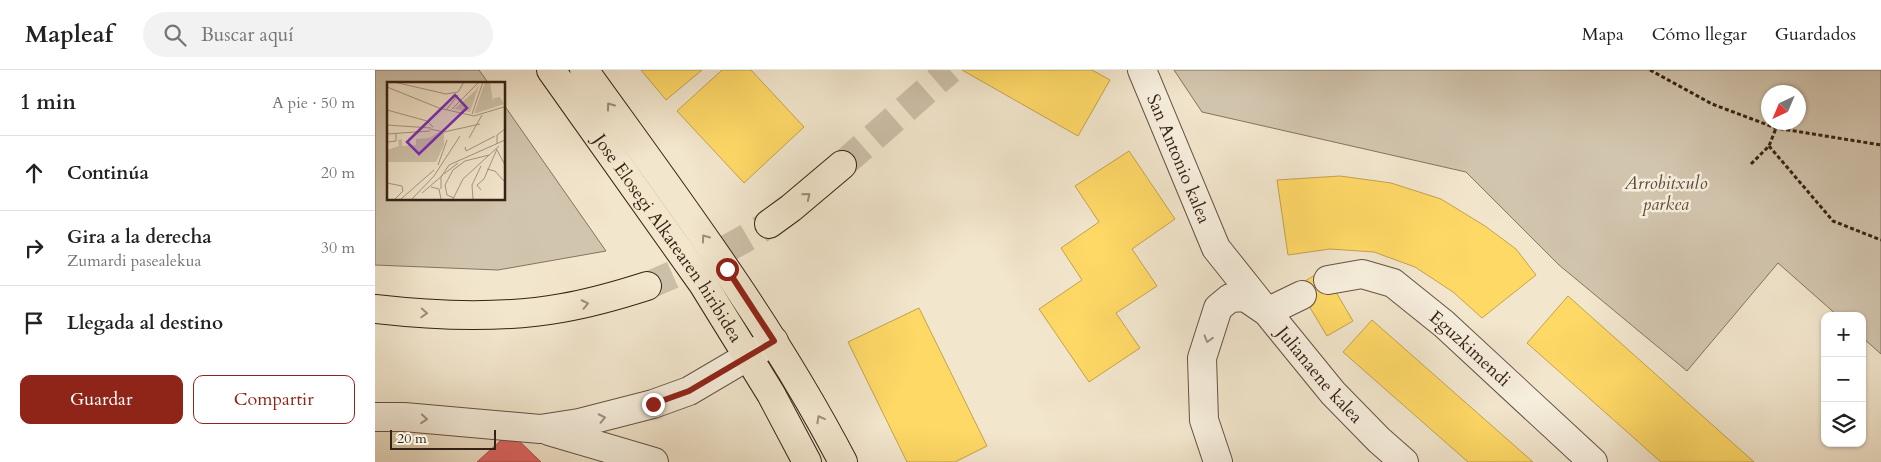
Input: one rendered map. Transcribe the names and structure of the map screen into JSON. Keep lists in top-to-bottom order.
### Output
{
  "streets": {
    "main road": ["Jose Elosegi Alkatearen hiribidea"],
    "street": ["San Antonio kalea", "Eguzkimendi", "Julianaene kalea"]
  },
  "crossings": [
    ["San Antonio kalea", "Julianaene kalea"]
  ],
  "parks": ["Arrobitxulo parkea"],
  "scale_bar": "20 m",
  "north": "bottom left",
  "page": {
    "header": "Mapleaf",
    "search": "Buscar aquí",
    "nav": ["Mapa", "Cómo llegar", "Guardados"],
    "heading": ["1 min", "A pie · 50 m"],
    "list": [
      ["Continúa", "20 m"],
      ["Gira a la derecha", "Zumardi pasealekua", "30 m"],
      "Llegada al destino"
    ],
    "map_buttons": ["+", "−"],
    "buttons": ["Guardar", "Compartir"],
    "scale": "20 m"
  }
}
